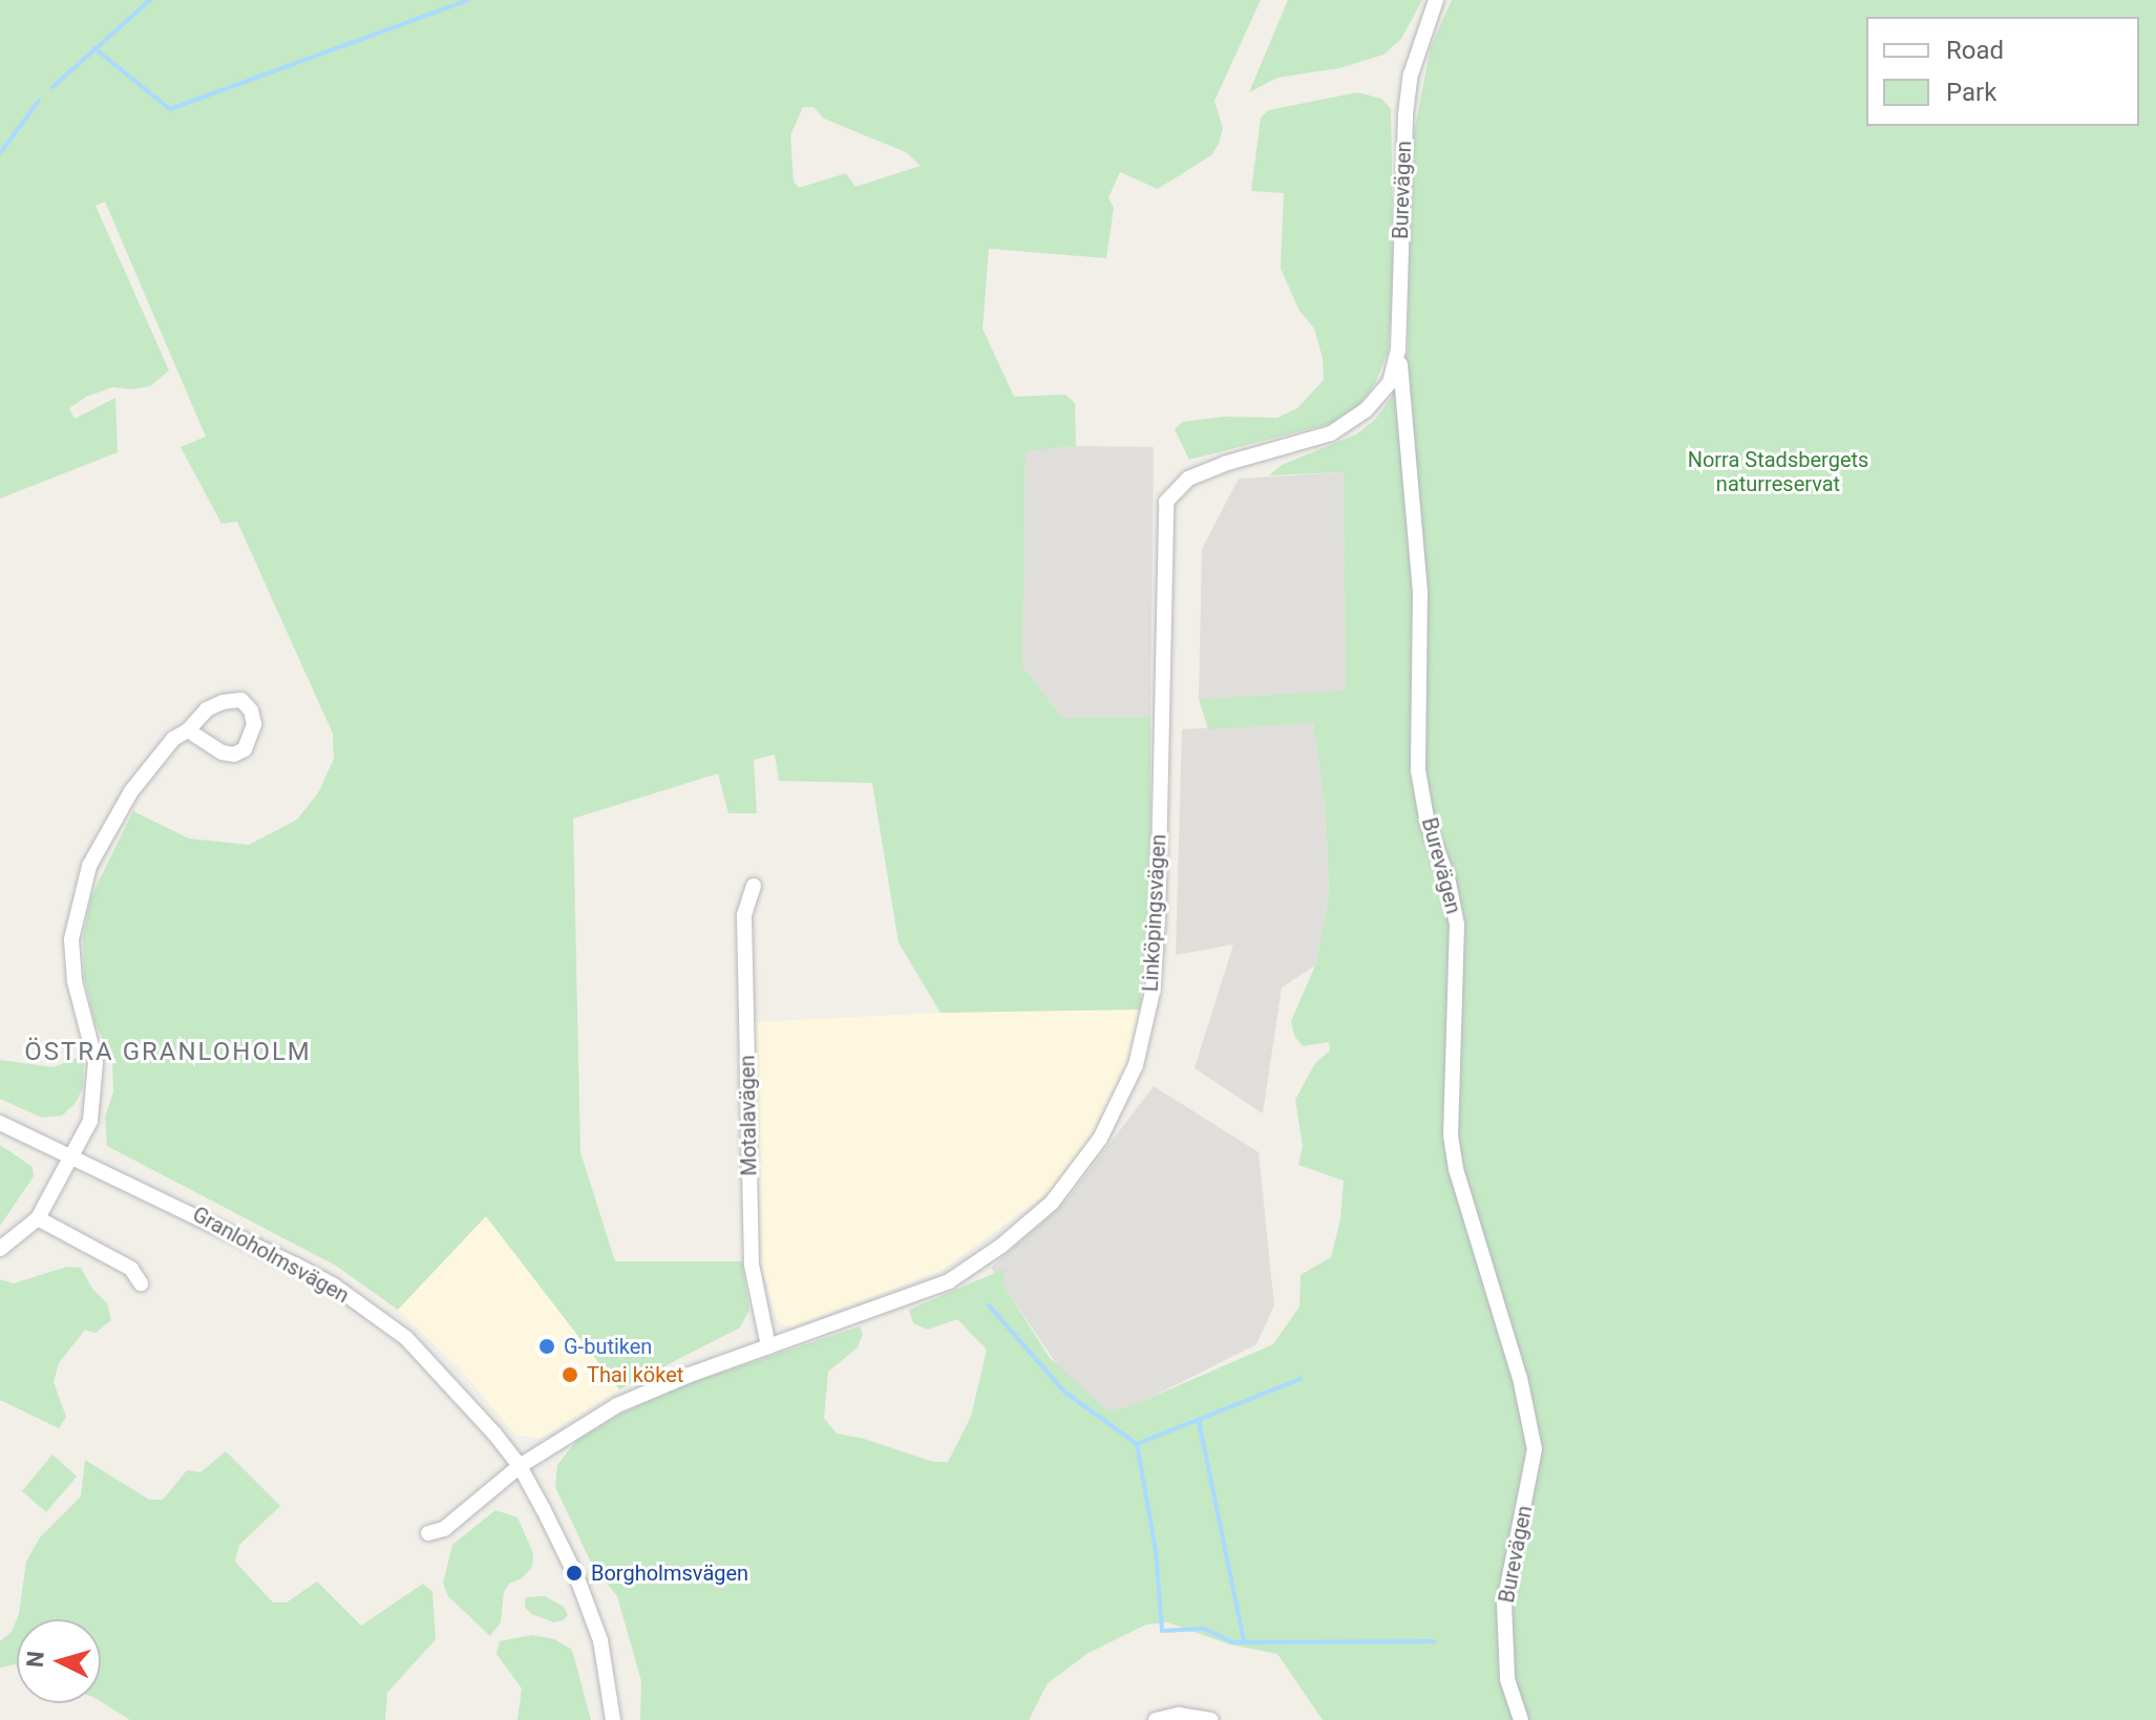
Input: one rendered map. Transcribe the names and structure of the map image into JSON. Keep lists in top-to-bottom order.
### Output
{
  "streets": {
    "street": [
      "Burevägen",
      "Linköpingsvägen",
      "Motalavägen",
      "Granloholmsvägen"
    ]
  },
  "crossings": [
    ["Burevägen", "Linköpingsvägen"],
    ["Linköpingsvägen", "Motalavägen"],
    ["Linköpingsvägen", "Granloholmsvägen"]
  ],
  "districts": ["ÖSTRA GRANLOHOLM"],
  "parks": ["Norra Stadsbergets naturreservat"],
  "places": ["G-butiken", "Thai köket", "Borgholmsvägen"],
  "legend": ["Road", "Park"],
  "north": "left"
}
